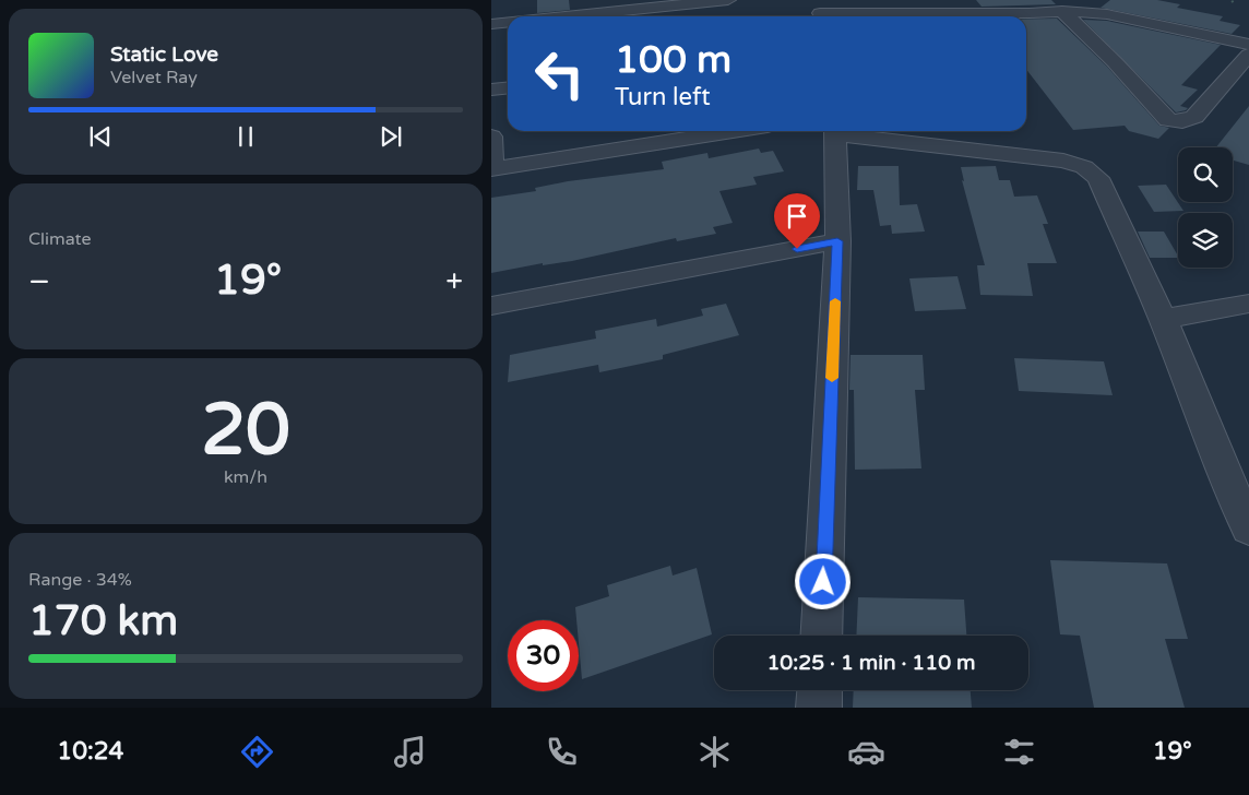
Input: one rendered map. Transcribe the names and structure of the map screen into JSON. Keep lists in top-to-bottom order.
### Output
{
  "page": {
    "turn": ["100 m", "Turn left"],
    "song": ["Static Love", "Velvet Ray"],
    "tile": [
      "Climate",
      ["20", "km/h"],
      ["Range · 34%", "170 km"]
    ],
    "heat": ["−", "19°", "+"],
    "limit": "30",
    "trip": "10:25 · 1 min · 110 m",
    "tabs": ["10:24", "19°"]
  }
}
